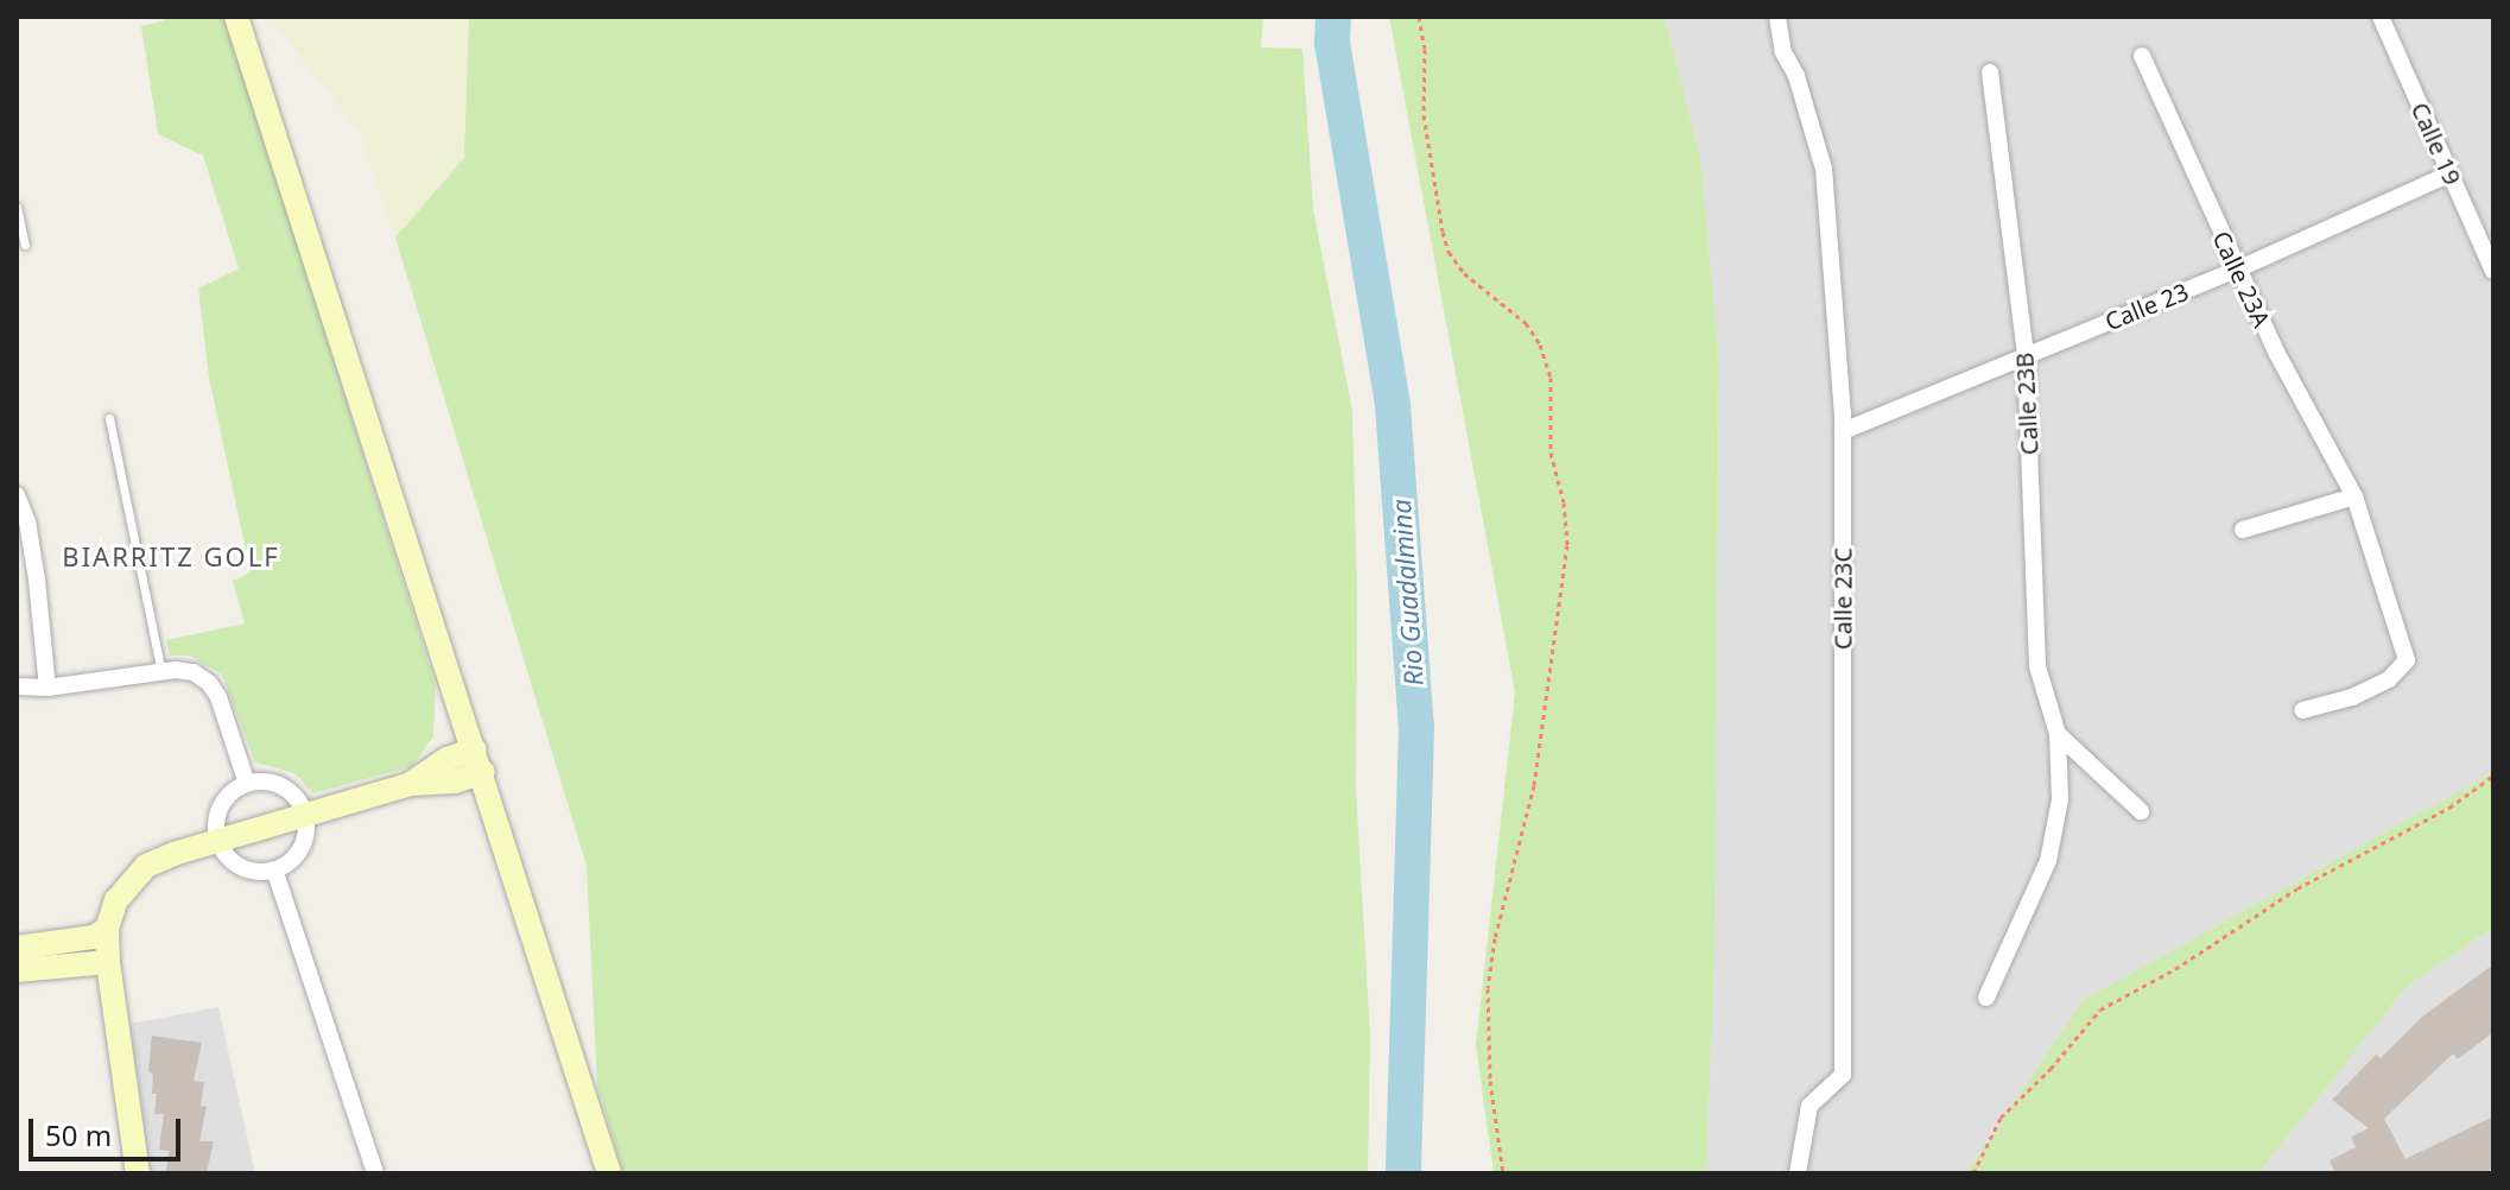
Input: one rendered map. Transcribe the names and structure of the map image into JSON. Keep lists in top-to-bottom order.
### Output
{
  "streets": {
    "street": [
      "Calle 19",
      "Calle 23A",
      "Calle 23",
      "Calle 23B",
      "Calle 23C"
    ]
  },
  "crossings": [
    ["Calle 19", "Calle 23"],
    ["Calle 23A", "Calle 23"],
    ["Calle 23", "Calle 23B"],
    ["Calle 23", "Calle 23C"]
  ],
  "districts": ["BIARRITZ GOLF"],
  "water": ["Rio Guadalmina"],
  "scale_bar": "50 m"
}
